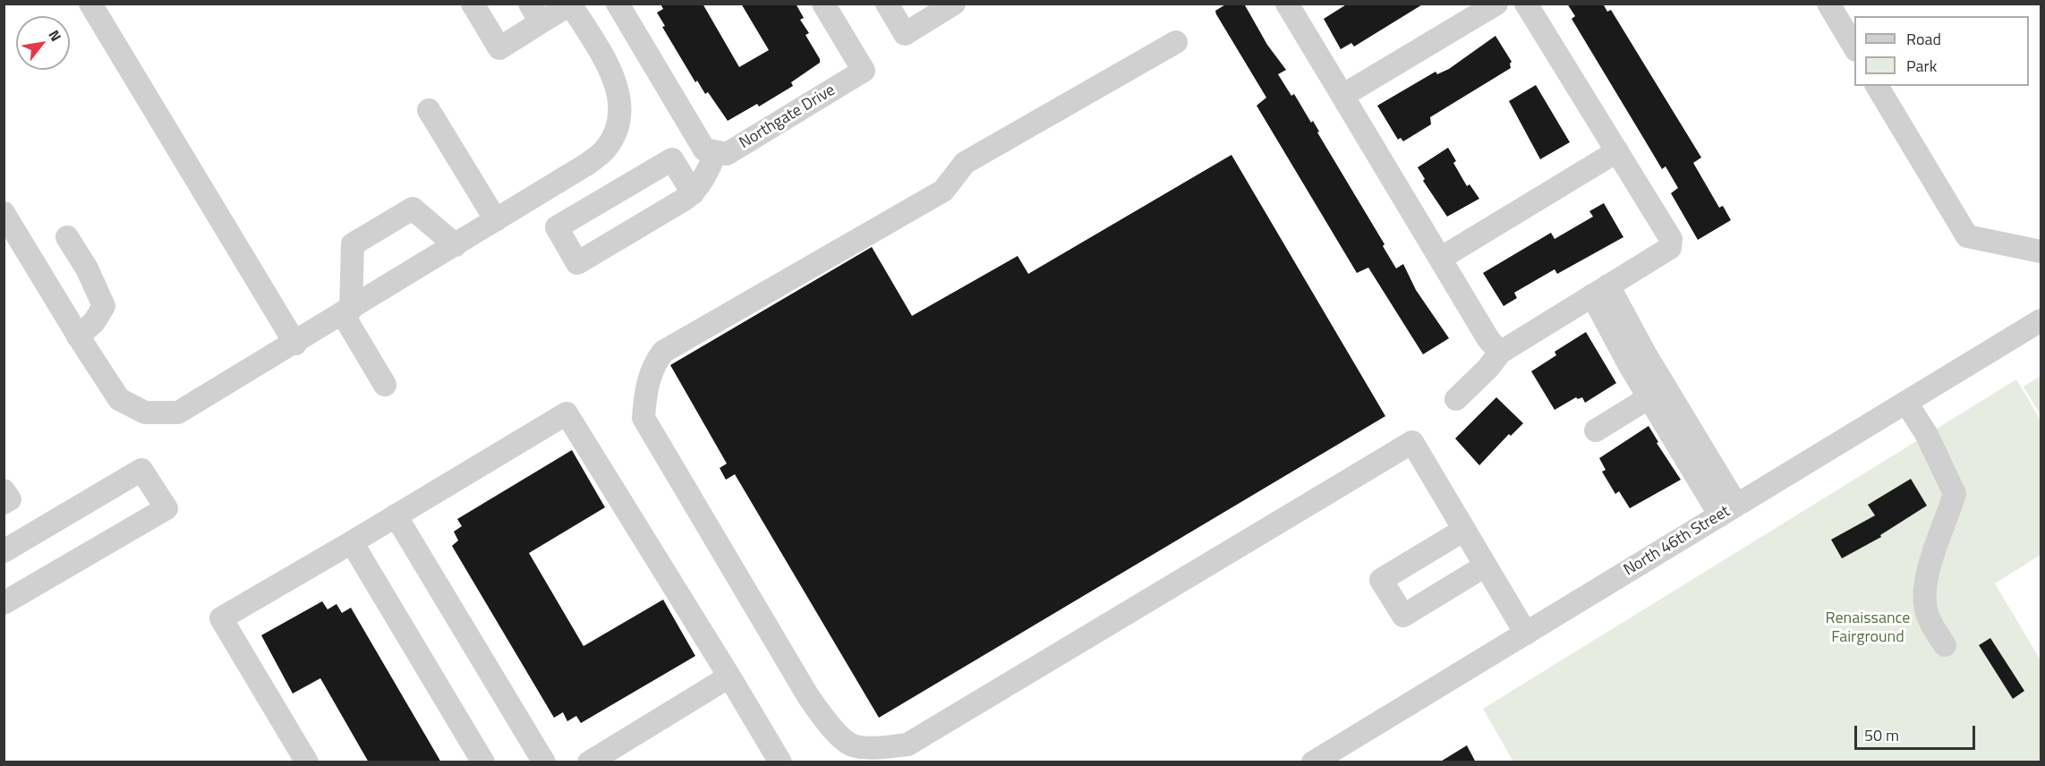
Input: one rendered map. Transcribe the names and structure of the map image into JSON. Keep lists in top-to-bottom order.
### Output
{
  "streets": {
    "street": ["Northgate Drive", "North 46th Street"]
  },
  "parks": ["Renaissance Fairground"],
  "legend": ["Road", "Park"],
  "scale_bar": "50 m",
  "north": "top right"
}
